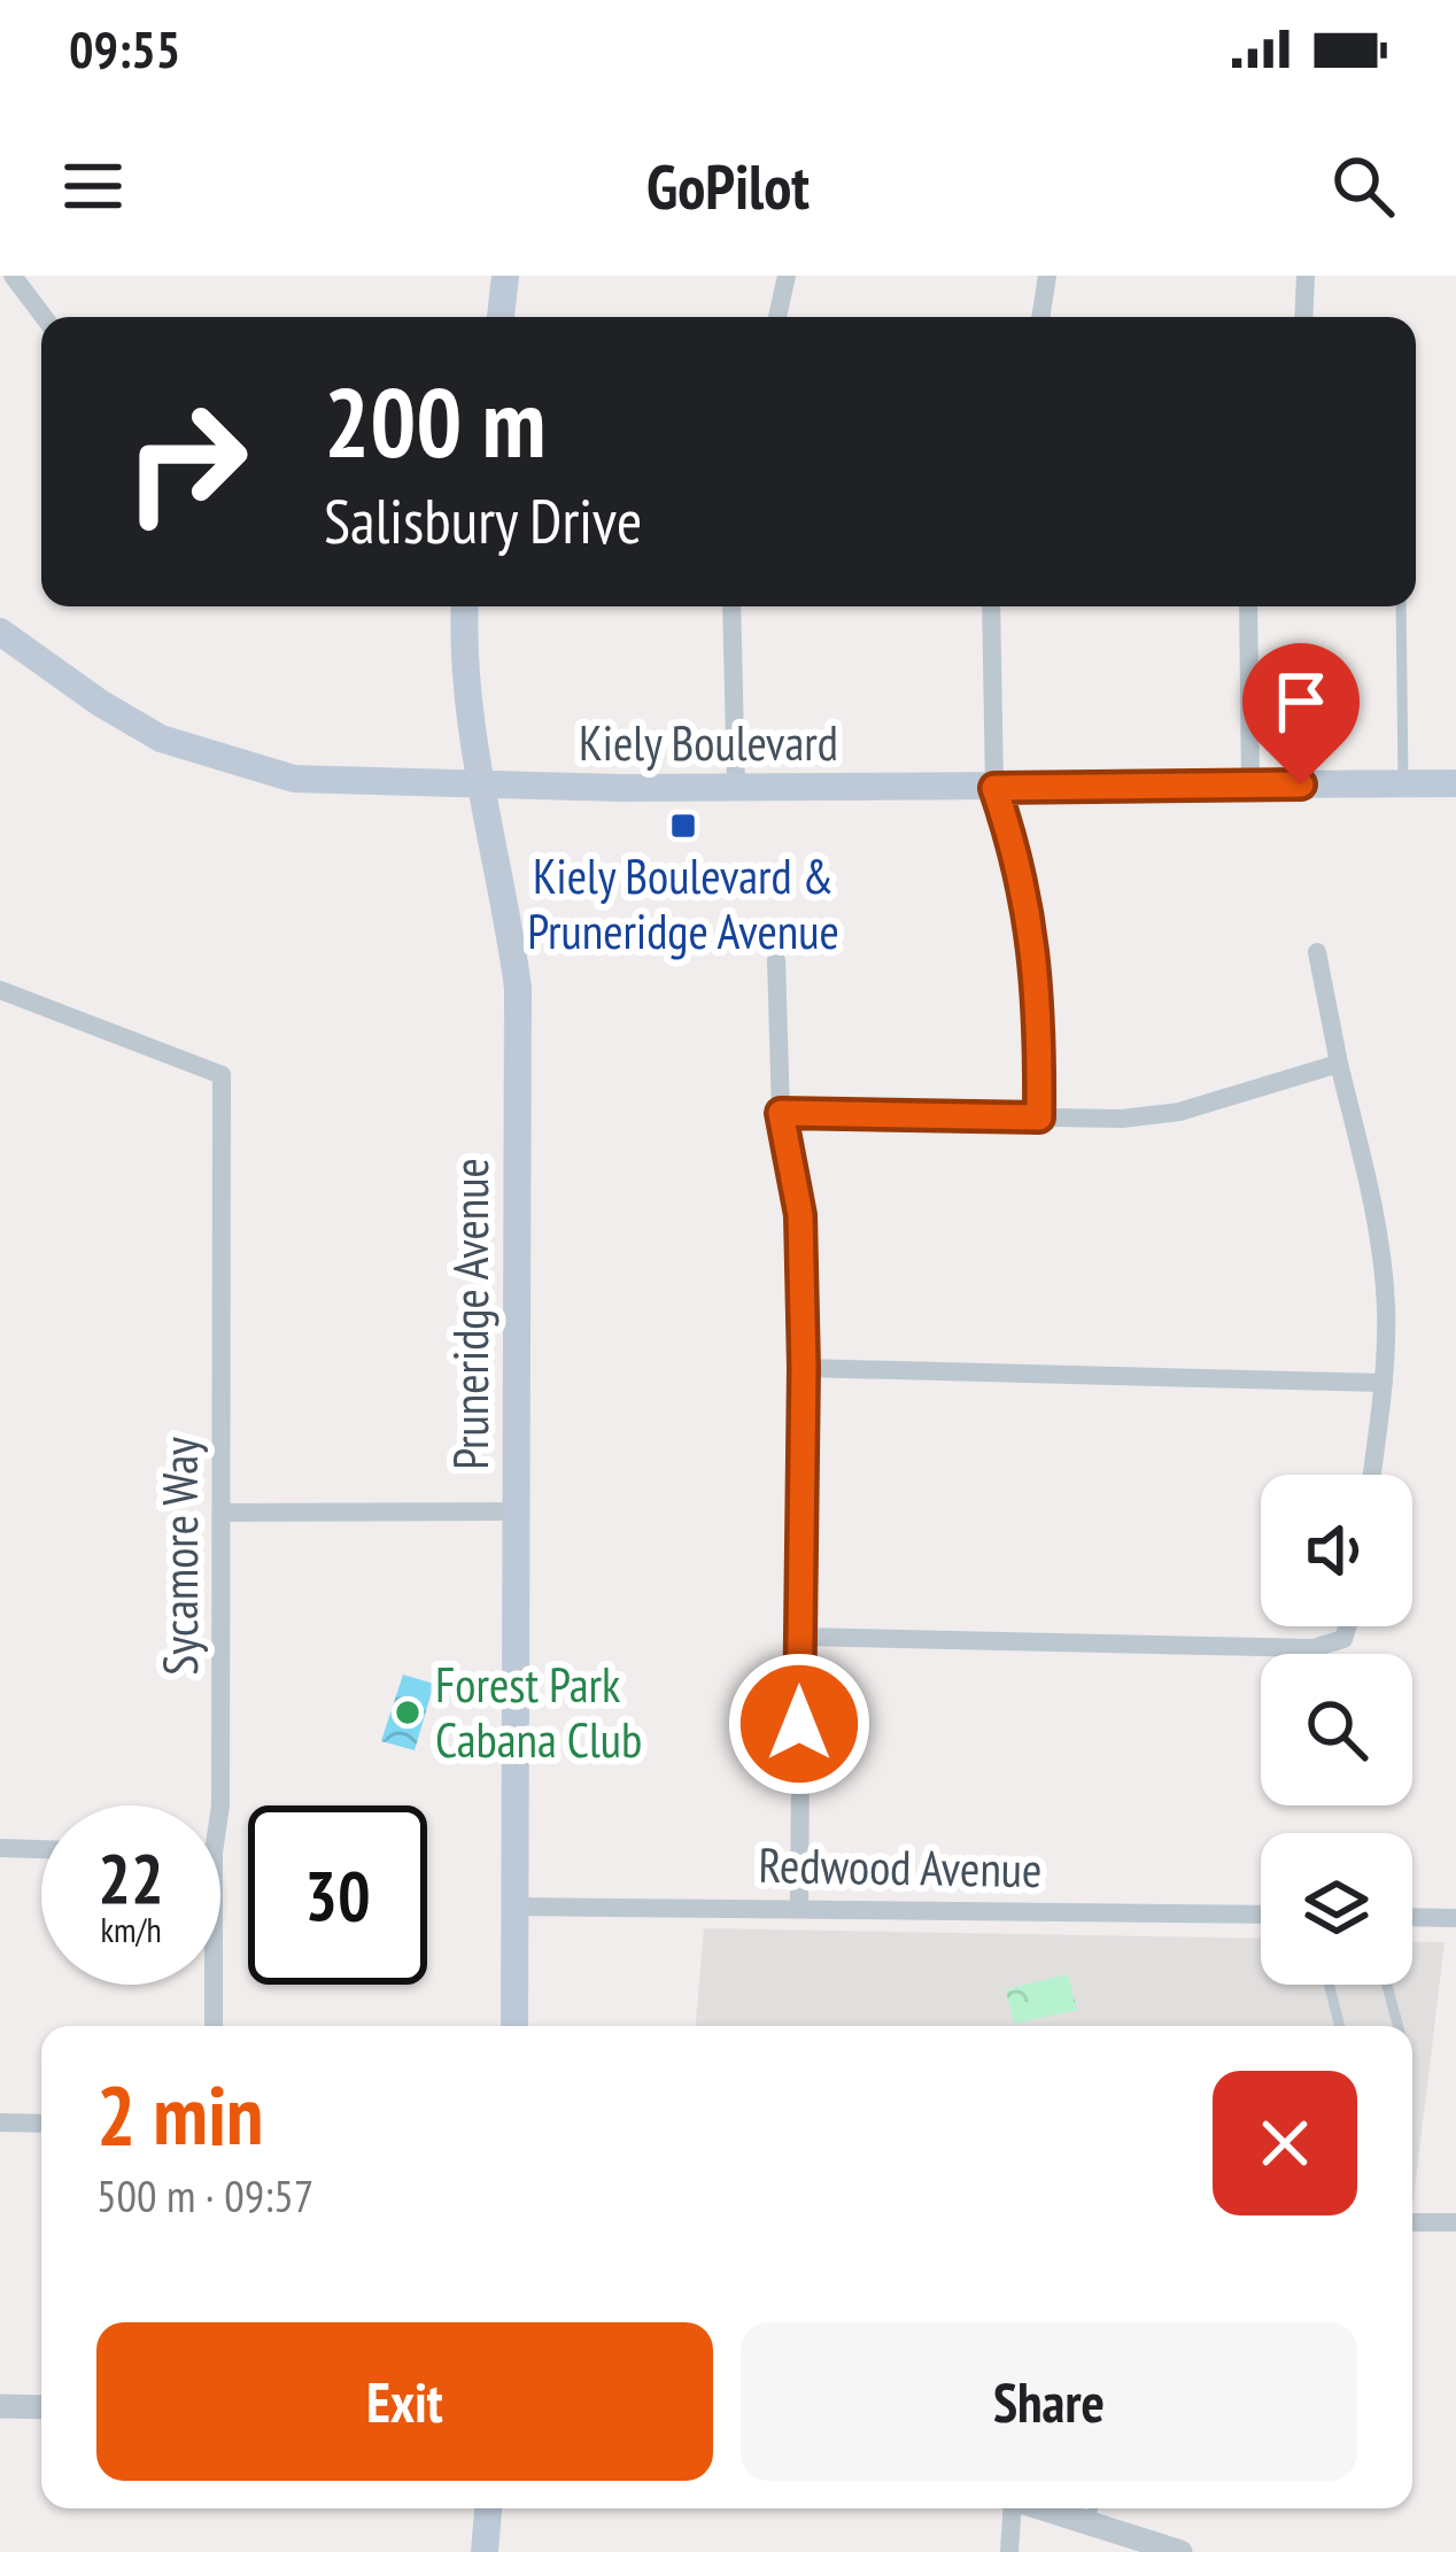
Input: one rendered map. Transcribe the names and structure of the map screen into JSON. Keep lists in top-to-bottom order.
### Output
{
  "streets": {
    "main road": ["Kiely Boulevard", "Pruneridge Avenue"],
    "street": ["Sycamore Way", "Redwood Avenue"]
  },
  "crossings": [
    ["Kiely Boulevard", "Pruneridge Avenue"],
    ["Pruneridge Avenue", "Redwood Avenue"]
  ],
  "places": {
    "transit": ["Kiely Boulevard & Pruneridge Avenue"],
    "other": ["Forest Park Cabana Club"]
  },
  "page": {
    "status": "09:55",
    "header": "GoPilot",
    "turn": ["200 m", "Salisbury Drive"],
    "speed": "22 km/h",
    "limit": "30",
    "heading": ["2 min", "500 m · 09:57"],
    "buttons": ["Exit", "Share"]
  }
}
